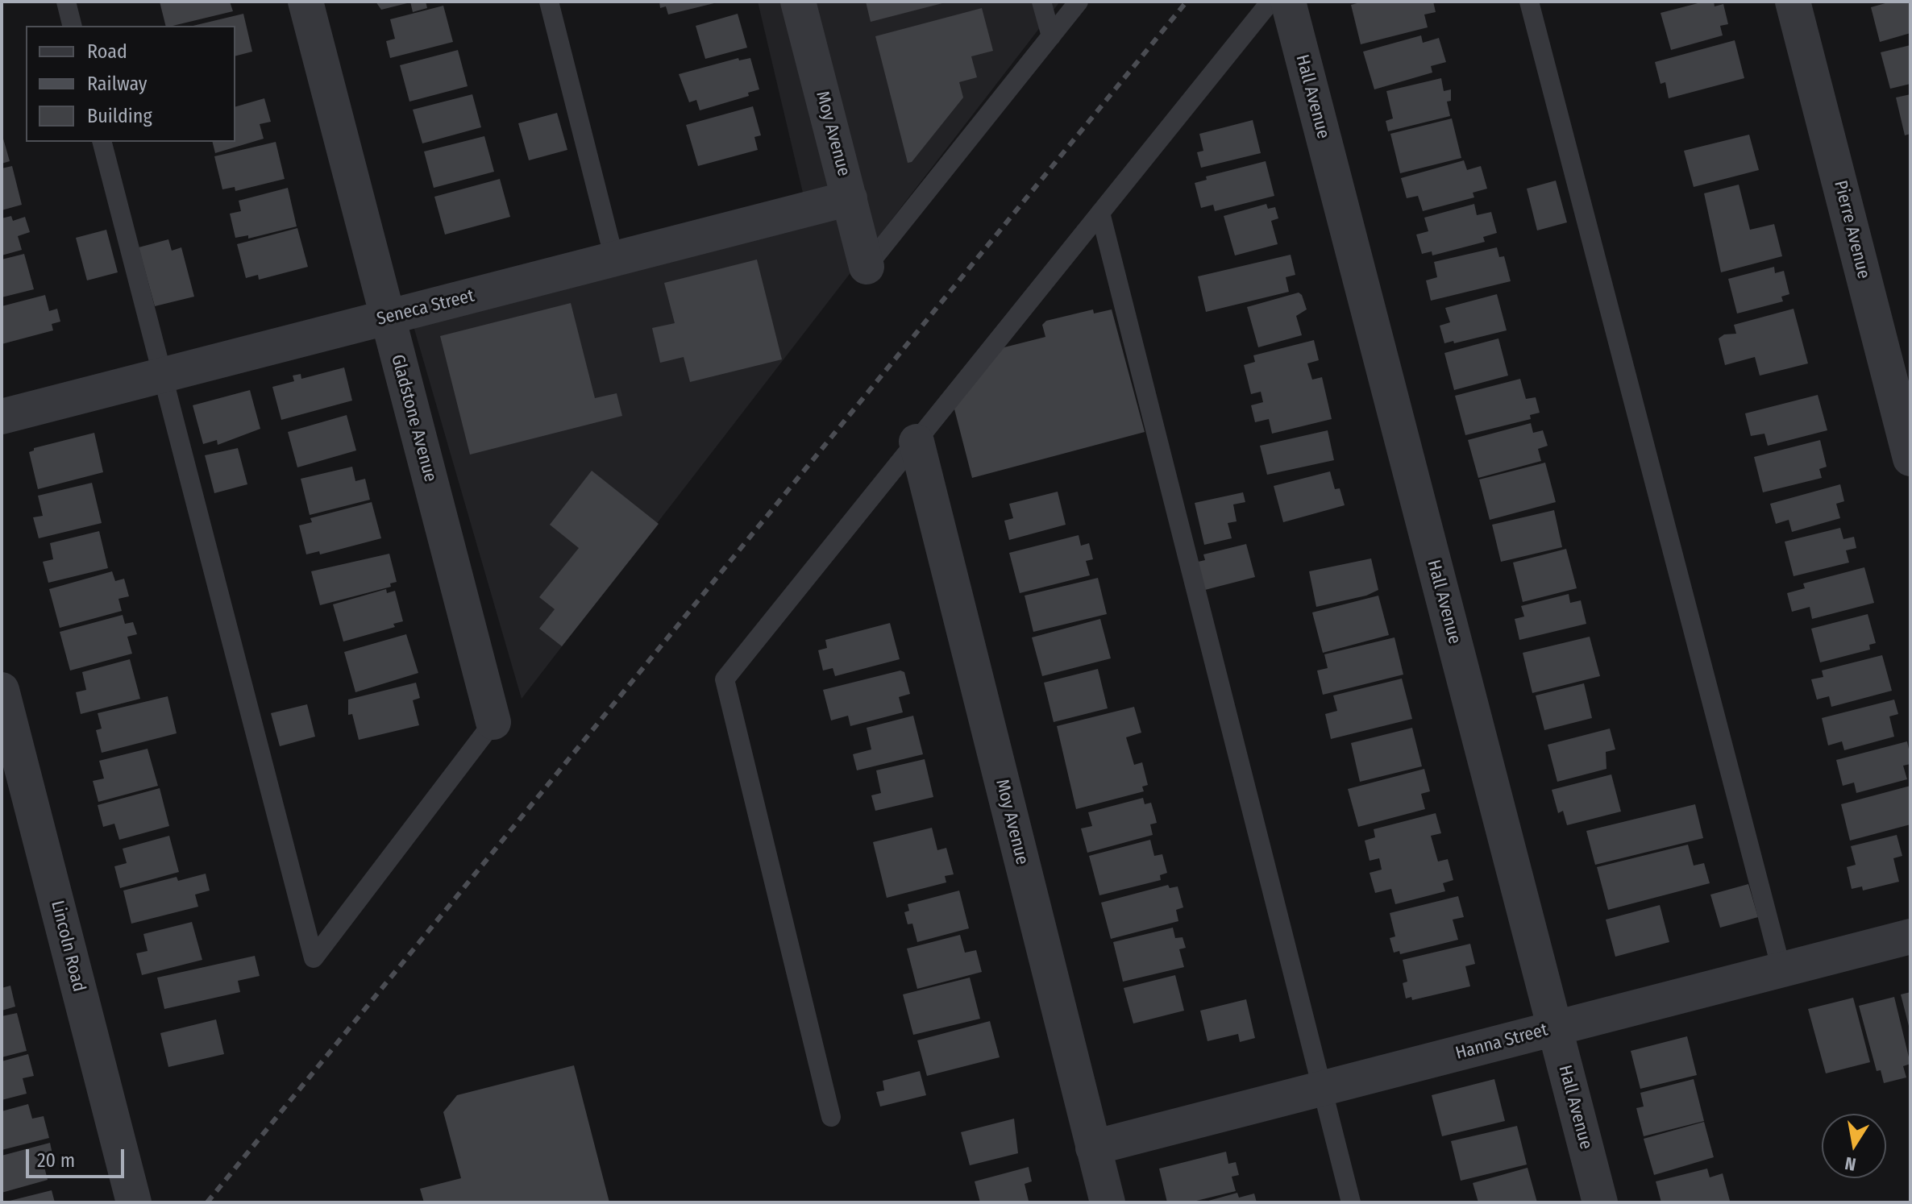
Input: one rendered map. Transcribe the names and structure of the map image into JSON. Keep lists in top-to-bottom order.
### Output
{
  "streets": {
    "street": [
      "Hall Avenue",
      "Moy Avenue",
      "Pierre Avenue",
      "Seneca Street",
      "Gladstone Avenue",
      "Lincoln Road",
      "Hanna Street"
    ]
  },
  "crossings": [
    ["Hall Avenue", "Hanna Street"],
    ["Moy Avenue", "Seneca Street"],
    ["Moy Avenue", "Hanna Street"],
    ["Seneca Street", "Gladstone Avenue"]
  ],
  "legend": ["Road", "Railway", "Building"],
  "scale_bar": "20 m",
  "north": "bottom"
}
